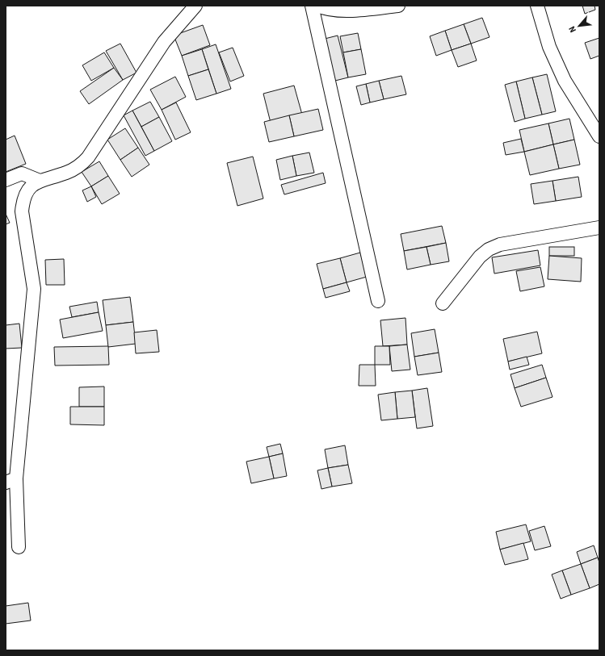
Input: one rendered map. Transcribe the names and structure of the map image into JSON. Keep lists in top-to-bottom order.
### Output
{
  "north": "bottom left"
}
